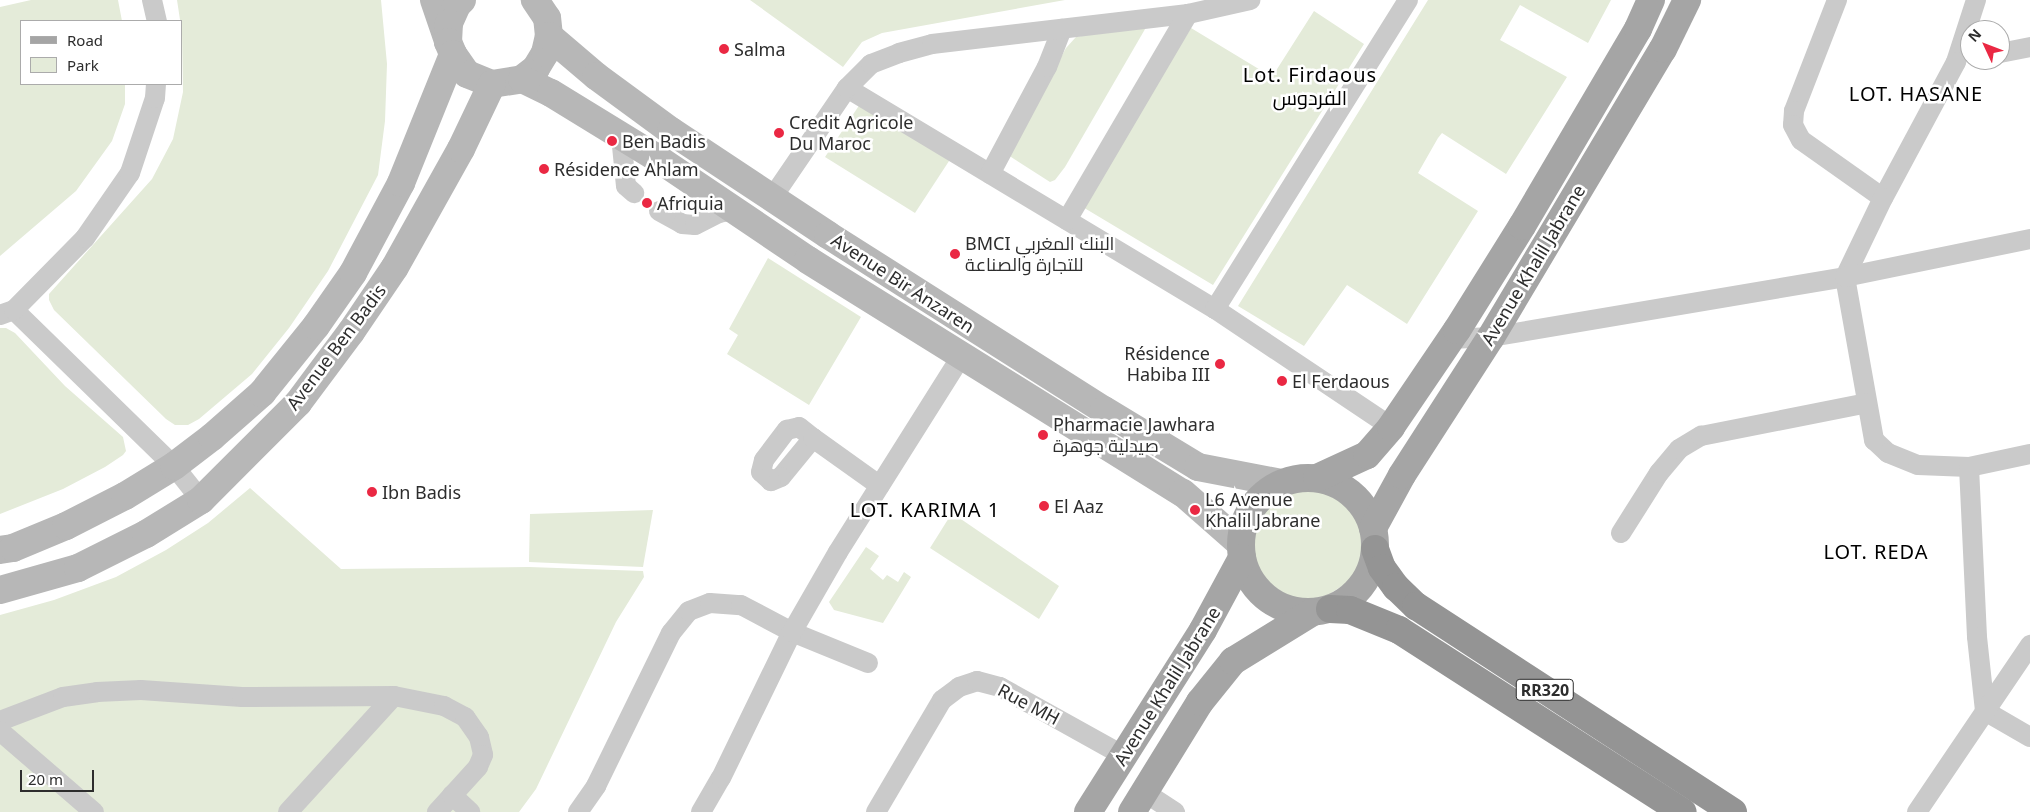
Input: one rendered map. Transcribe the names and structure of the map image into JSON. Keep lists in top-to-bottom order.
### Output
{
  "streets": {
    "highway": ["RR320"],
    "main road": ["Avenue Khalil Jabrane", "Avenue Bir Anzaren", "Avenue Ben Badis"],
    "street": ["Rue MH"]
  },
  "crossings": [
    ["Avenue Khalil Jabrane", "Avenue Bir Anzaren"],
    ["Avenue Khalil Jabrane", "RR320"],
    ["Avenue Khalil Jabrane", "Rue MH"],
    ["Avenue Bir Anzaren", "RR320"]
  ],
  "districts": [
    "Lot. Firdaous الفردوس",
    "LOT. HASANE",
    "LOT. KARIMA 1",
    "LOT. REDA"
  ],
  "places": [
    "Salma",
    "Credit Agricole Du Maroc",
    "Ben Badis",
    "Résidence Ahlam",
    "Afriquia",
    "BMCI البنك المغربي للتجارة والصناعة",
    "Résidence Habiba III",
    "El Ferdaous",
    "Pharmacie Jawhara صيدلية جوهرة",
    "Ibn Badis",
    "El Aaz",
    "L6 Avenue Khalil Jabrane"
  ],
  "legend": ["Road", "Park"],
  "scale_bar": "20 m",
  "north": "top left"
}
